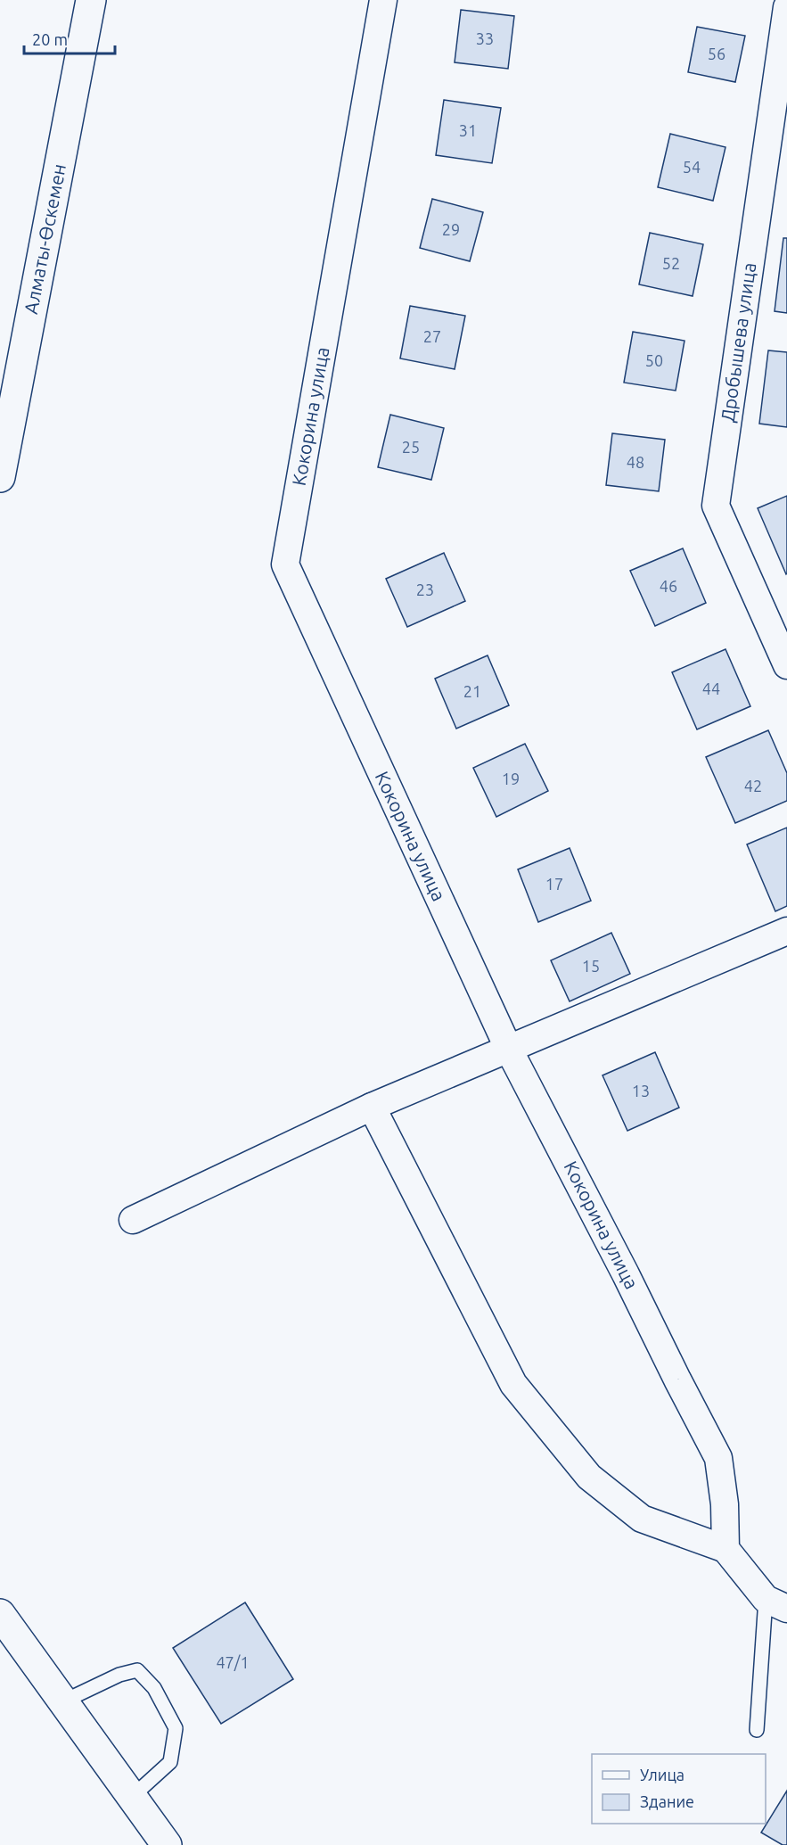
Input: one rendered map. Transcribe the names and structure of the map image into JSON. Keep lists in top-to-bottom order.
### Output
{
  "streets": {
    "highway": ["Алматы-Өскемен"],
    "street": ["Дробышева улица", "Кокорина улица"]
  },
  "house_numbers": [
    "33",
    "56",
    "31",
    "54",
    "29",
    "52",
    "27",
    "50",
    "25",
    "48",
    "46",
    "23",
    "44",
    "21",
    "19",
    "42",
    "17",
    "15",
    "13",
    "47/1"
  ],
  "legend": ["Улица", "Здание"],
  "scale_bar": "20 m"
}
